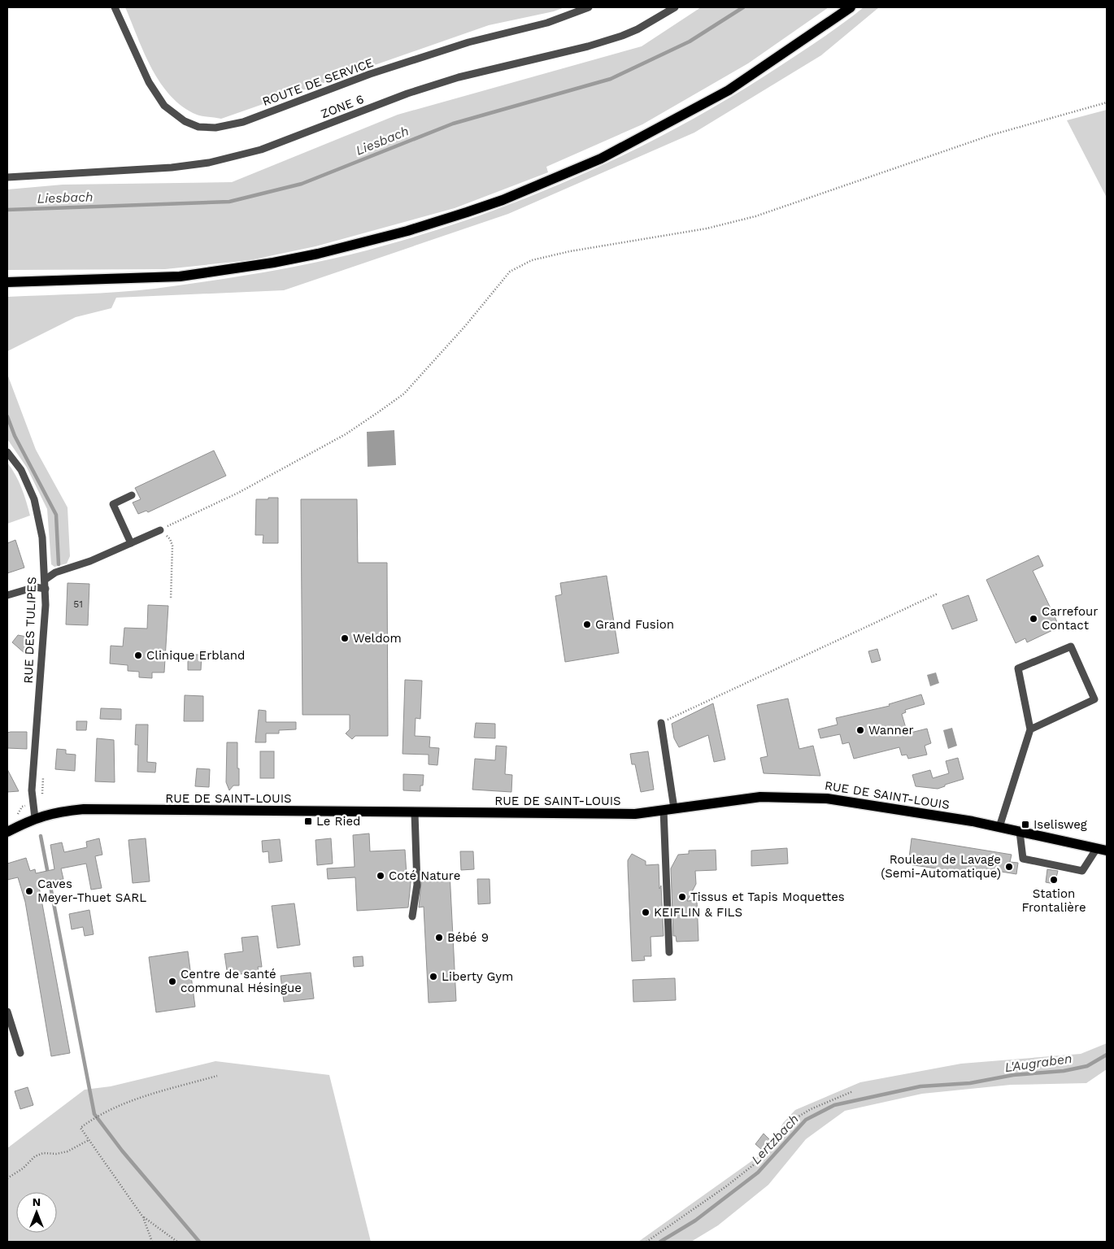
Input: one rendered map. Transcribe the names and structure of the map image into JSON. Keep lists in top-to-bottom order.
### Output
{
  "streets": {
    "main road": ["RUE DE SAINT-LOUIS"],
    "street": ["ROUTE DE SERVICE", "ZONE 6", "RUE DES TULIPES"]
  },
  "crossings": [
    ["RUE DES TULIPES", "RUE DE SAINT-LOUIS"]
  ],
  "water": ["Liesbach", "L'Augraben", "Lertzbach"],
  "places": {
    "other": [
      "Carrefour Contact",
      "Grand Fusion",
      "Weldom",
      "Clinique Erbland",
      "Wanner",
      "Rouleau de Lavage (Semi-Automatique)",
      "Coté Nature",
      "Station Frontalière",
      "Caves Meyer-Thuet SARL",
      "Tissus et Tapis Moquettes",
      "KEIFLIN & FILS",
      "Bébé 9",
      "Liberty Gym",
      "Centre de santé communal Hésingue"
    ],
    "transit": ["Le Ried", "Iselisweg"]
  },
  "house_numbers": ["51"],
  "north": "top"
}
